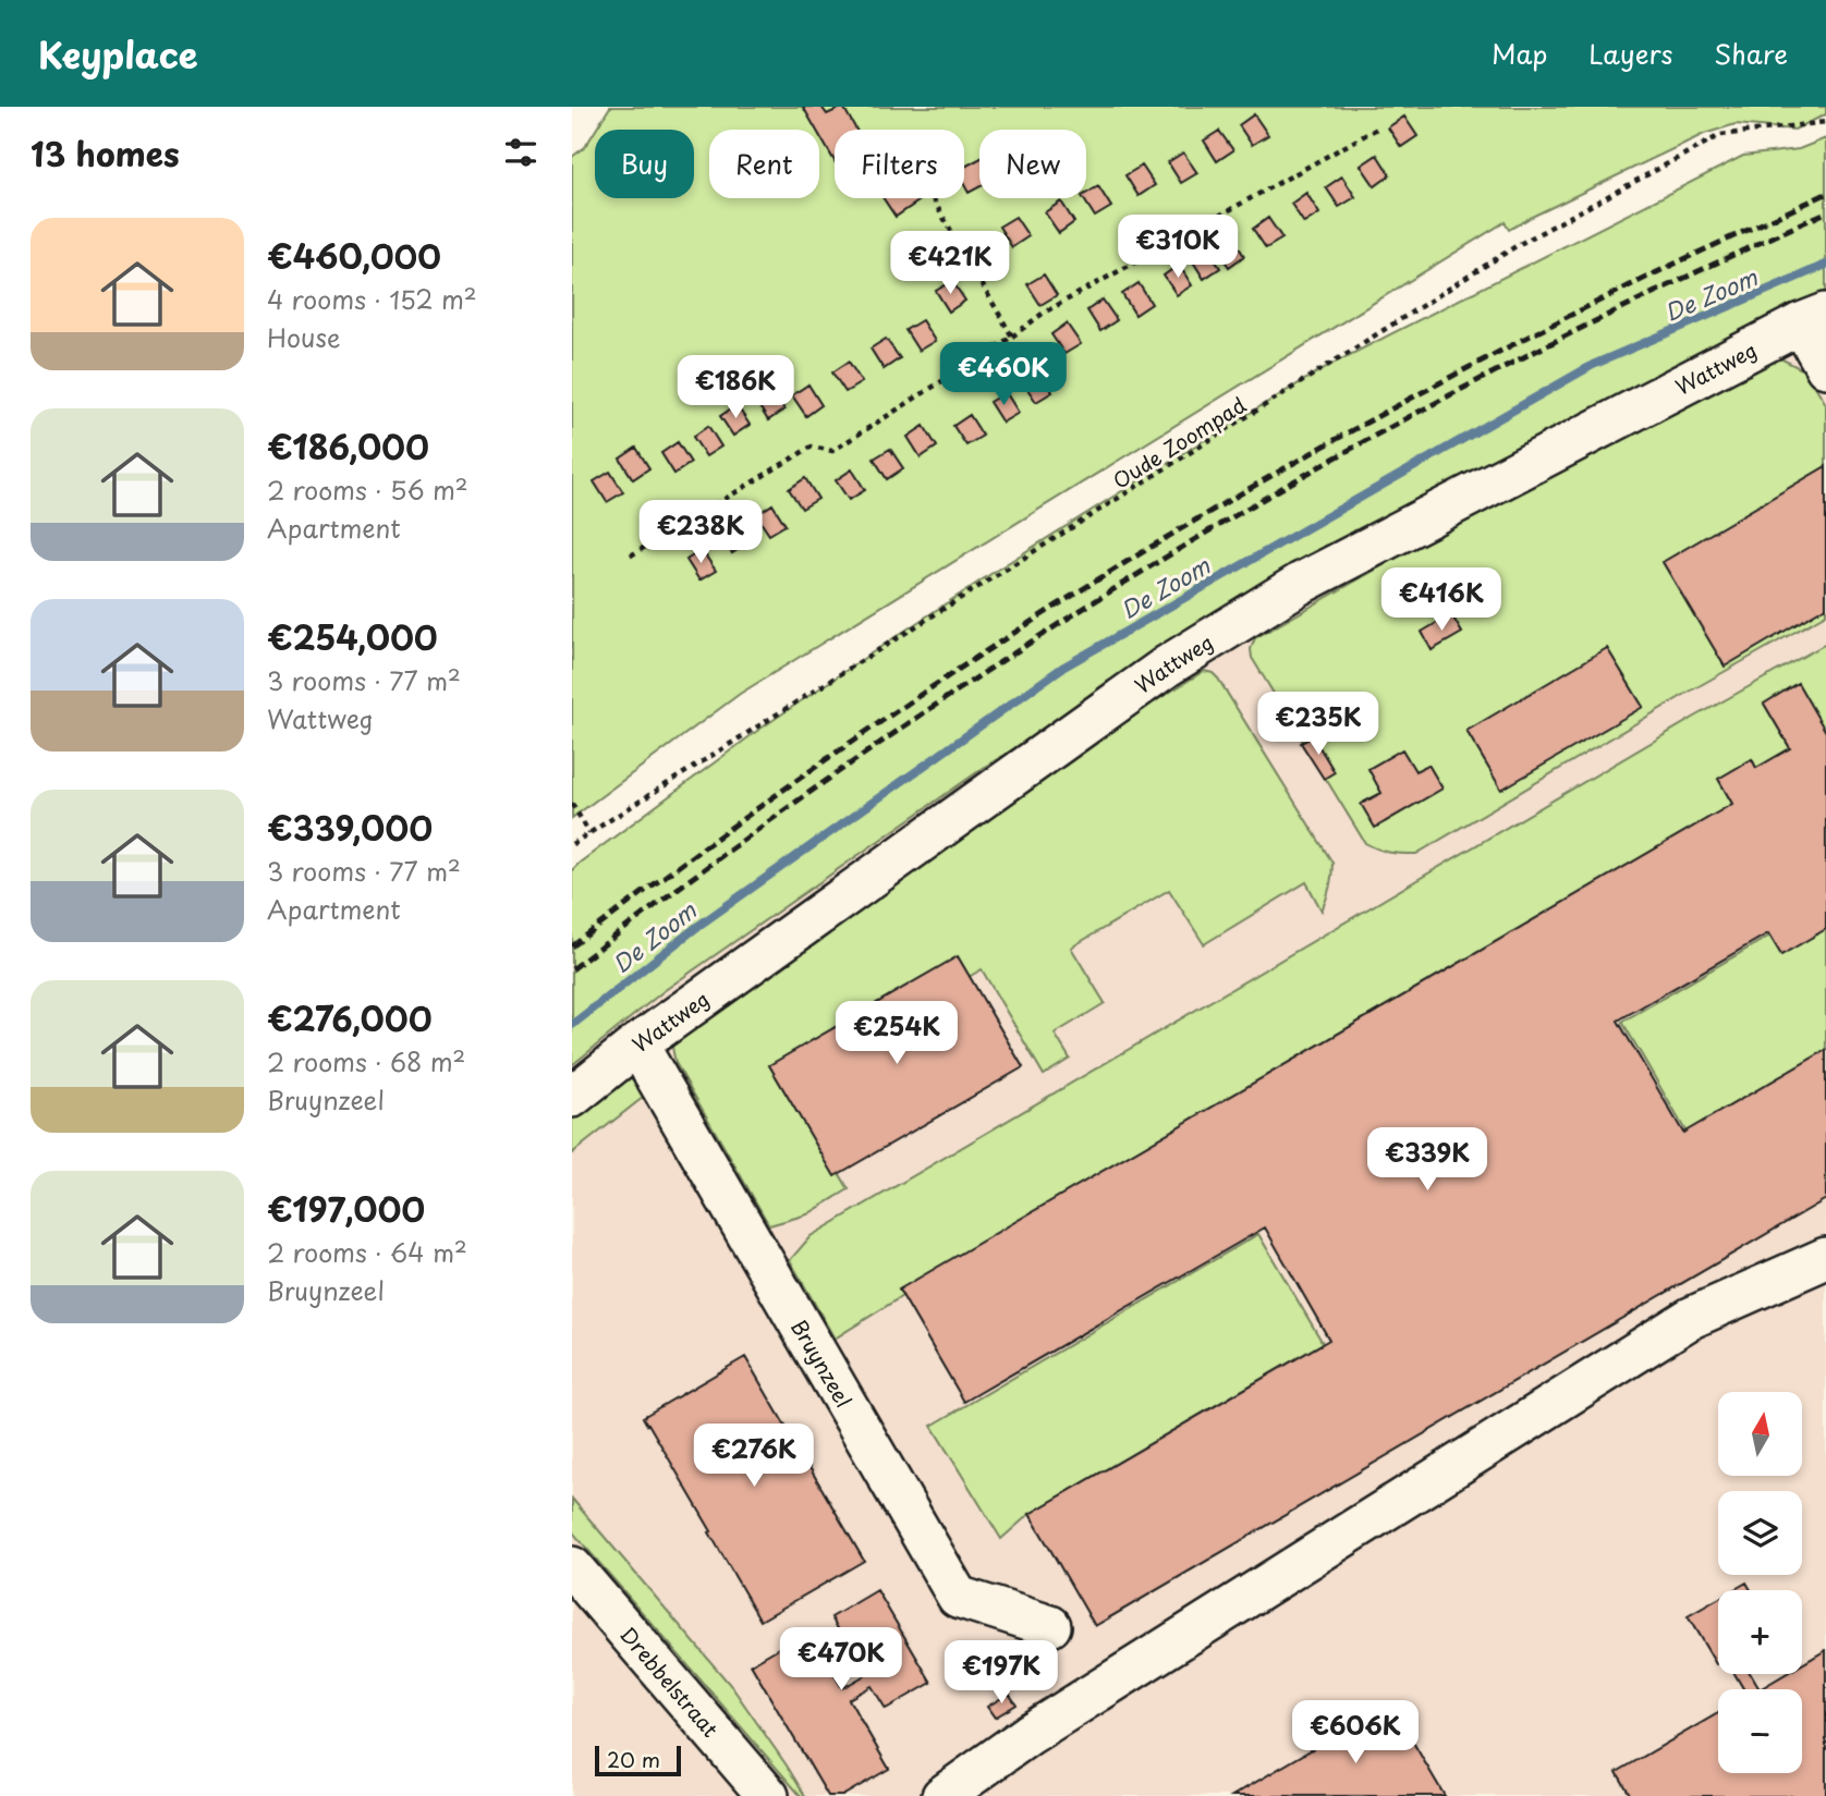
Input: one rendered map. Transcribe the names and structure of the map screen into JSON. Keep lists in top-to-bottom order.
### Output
{
  "streets": {
    "street": ["Wattweg", "Bruynzeel", "Drebbelstraat"],
    "path": ["Oude Zoompad"]
  },
  "crossings": [
    ["Wattweg", "Bruynzeel"]
  ],
  "water": ["De Zoom"],
  "scale_bar": "20 m",
  "north": "top",
  "page": {
    "header": "Keyplace",
    "nav": ["Map", "Layers", "Share"],
    "heading": "13 homes",
    "chip": [
      "Buy",
      "Rent",
      "Filters",
      "New"
    ],
    "list": [
      {
        "name": "€460,000",
        "note": "4 rooms · 152 m² · House"
      },
      {
        "name": "€186,000",
        "note": "2 rooms · 56 m² · Apartment"
      },
      {
        "name": "€254,000",
        "note": "3 rooms · 77 m² · Wattweg"
      },
      {
        "name": "€339,000",
        "note": "3 rooms · 77 m² · Apartment"
      },
      {
        "name": "€276,000",
        "note": "2 rooms · 68 m² · Bruynzeel"
      },
      {
        "name": "€197,000",
        "note": "2 rooms · 64 m² · Bruynzeel"
      }
    ],
    "price": [
      "€310K",
      "€421K",
      "€460K",
      "€186K",
      "€238K",
      "€416K",
      "€235K",
      "€254K",
      "€339K",
      "€276K",
      "€470K",
      "€197K",
      "€606K"
    ],
    "map_buttons": ["+", "−"],
    "scale": "20 m"
  }
}
